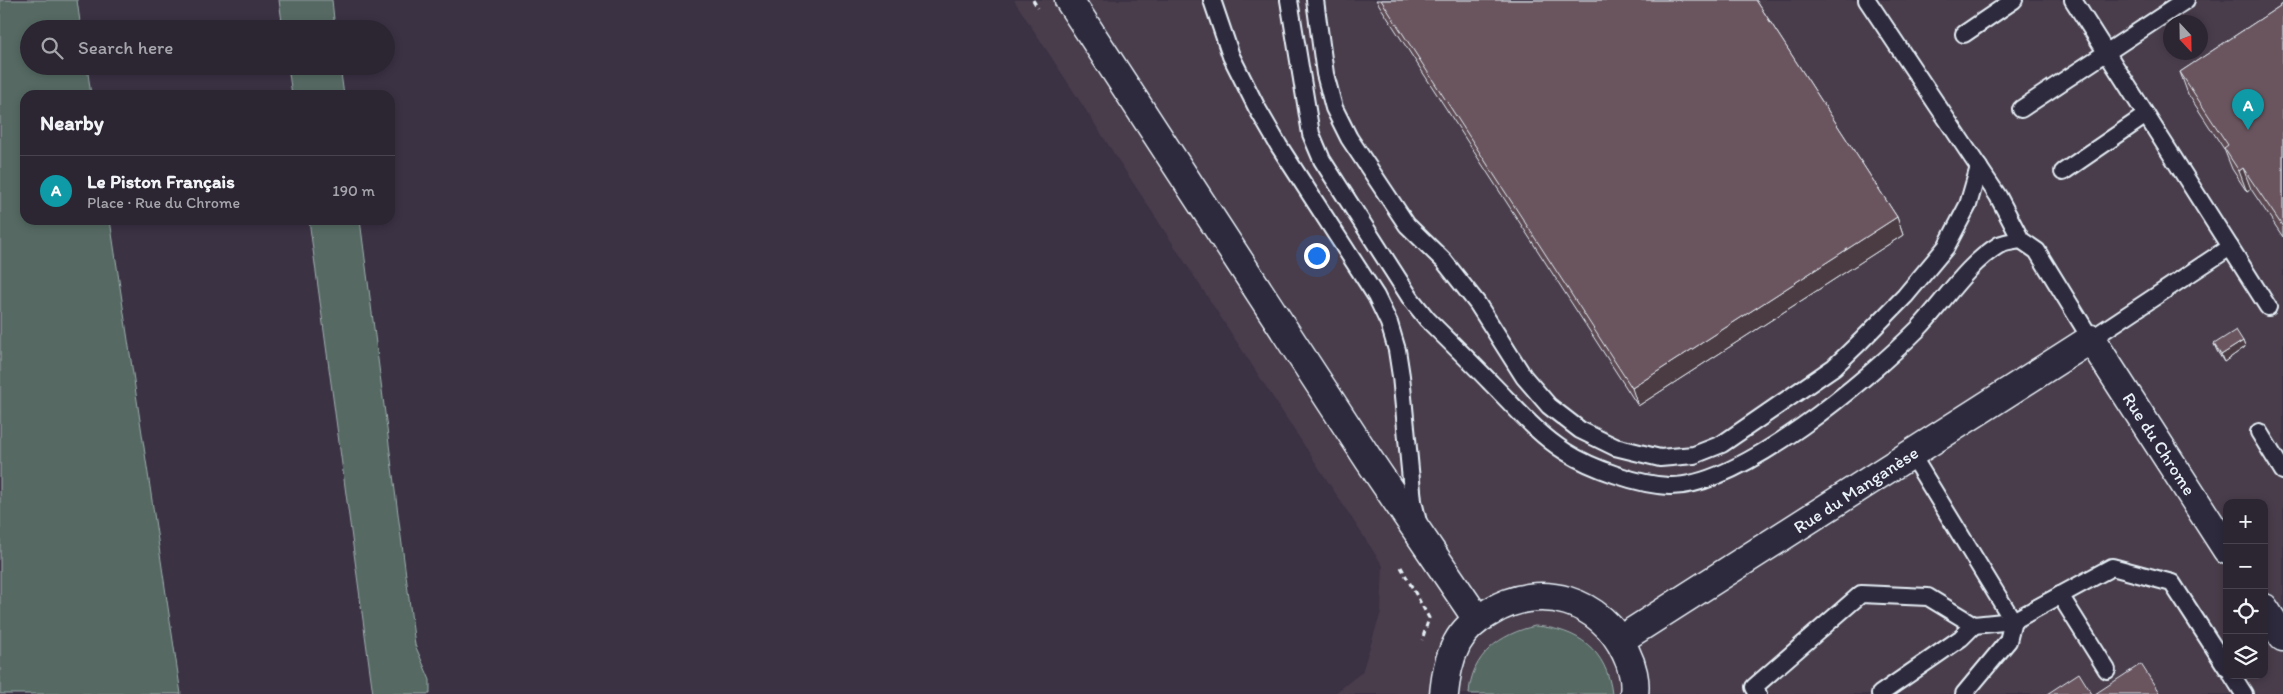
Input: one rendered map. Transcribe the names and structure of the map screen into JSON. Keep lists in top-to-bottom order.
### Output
{
  "streets": {
    "street": ["Rue du Chrome", "Rue du Manganèse"]
  },
  "crossings": [
    ["Rue du Chrome", "Rue du Manganèse"]
  ],
  "north": "bottom",
  "page": {
    "search": "Search here",
    "pins": "A",
    "heading": "Nearby",
    "list": [
      {
        "mark": "A",
        "name": "Le Piston Français",
        "note": "Place · Rue du Chrome",
        "value": "190 m"
      }
    ],
    "map_buttons": ["+", "−"]
  }
}
